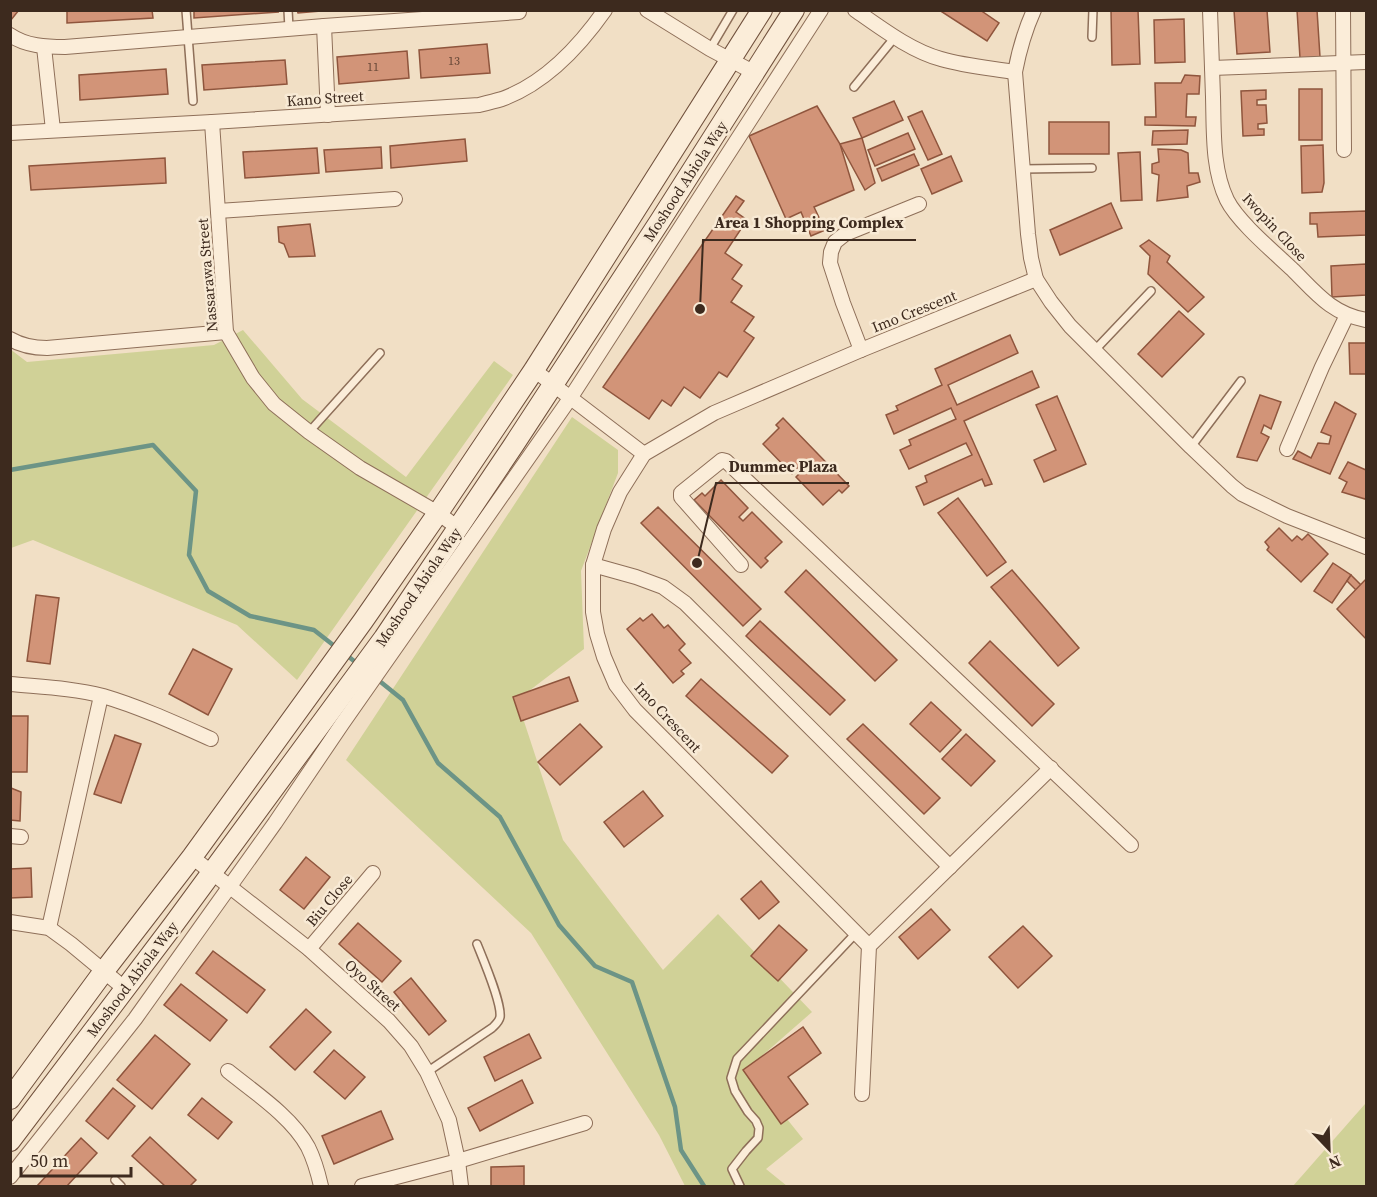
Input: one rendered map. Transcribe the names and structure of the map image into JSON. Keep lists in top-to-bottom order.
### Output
{
  "streets": {
    "main road": ["Moshood Abiola Way"],
    "street": [
      "Kano Street",
      "Iwopin Close",
      "Nassarawa Street",
      "Imo Crescent",
      "Biu Close",
      "Oyo Street"
    ]
  },
  "crossings": [
    ["Kano Street", "Nassarawa Street"],
    ["Moshood Abiola Way", "Nassarawa Street"],
    ["Moshood Abiola Way", "Oyo Street"],
    ["Biu Close", "Oyo Street"]
  ],
  "places": ["Area 1 Shopping Complex", "Dummec Plaza"],
  "house_numbers": ["13", "11"],
  "scale_bar": "50 m",
  "north": "bottom right"
}
